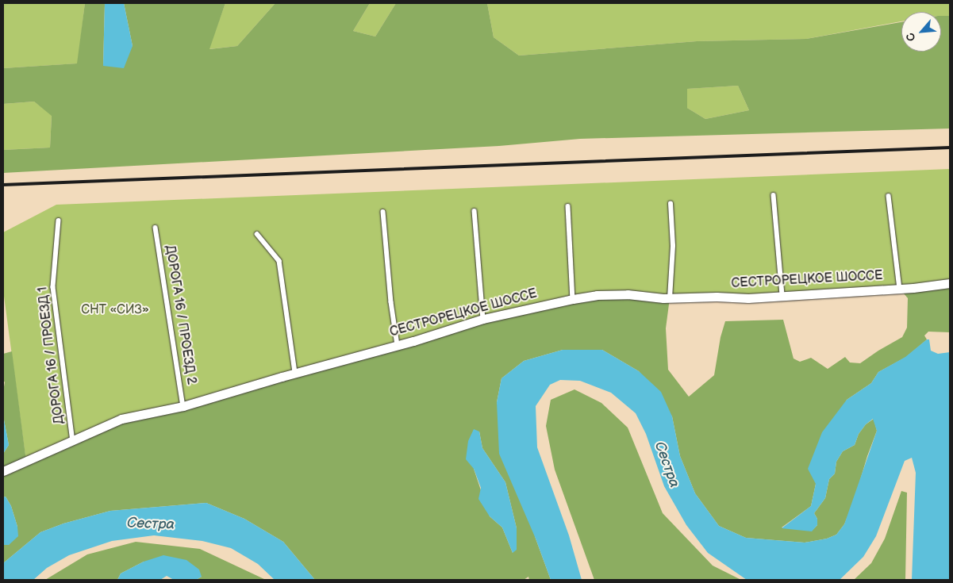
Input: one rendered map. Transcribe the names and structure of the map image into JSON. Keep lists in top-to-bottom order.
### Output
{
  "streets": {
    "street": ["СЕСТРОРЕЦКОЕ ШОССЕ"],
    "lane": ["ДОРОГА 16 / ПРОЕЗД 2", "ДОРОГА 16 / ПРОЕЗД 1"]
  },
  "crossings": [
    ["СЕСТРОРЕЦКОЕ ШОССЕ", "ДОРОГА 16 / ПРОЕЗД 2"],
    ["СЕСТРОРЕЦКОЕ ШОССЕ", "ДОРОГА 16 / ПРОЕЗД 1"]
  ],
  "water": ["Сестра"],
  "parks": ["СНТ «СИЗ»"],
  "north": "bottom left"
}
